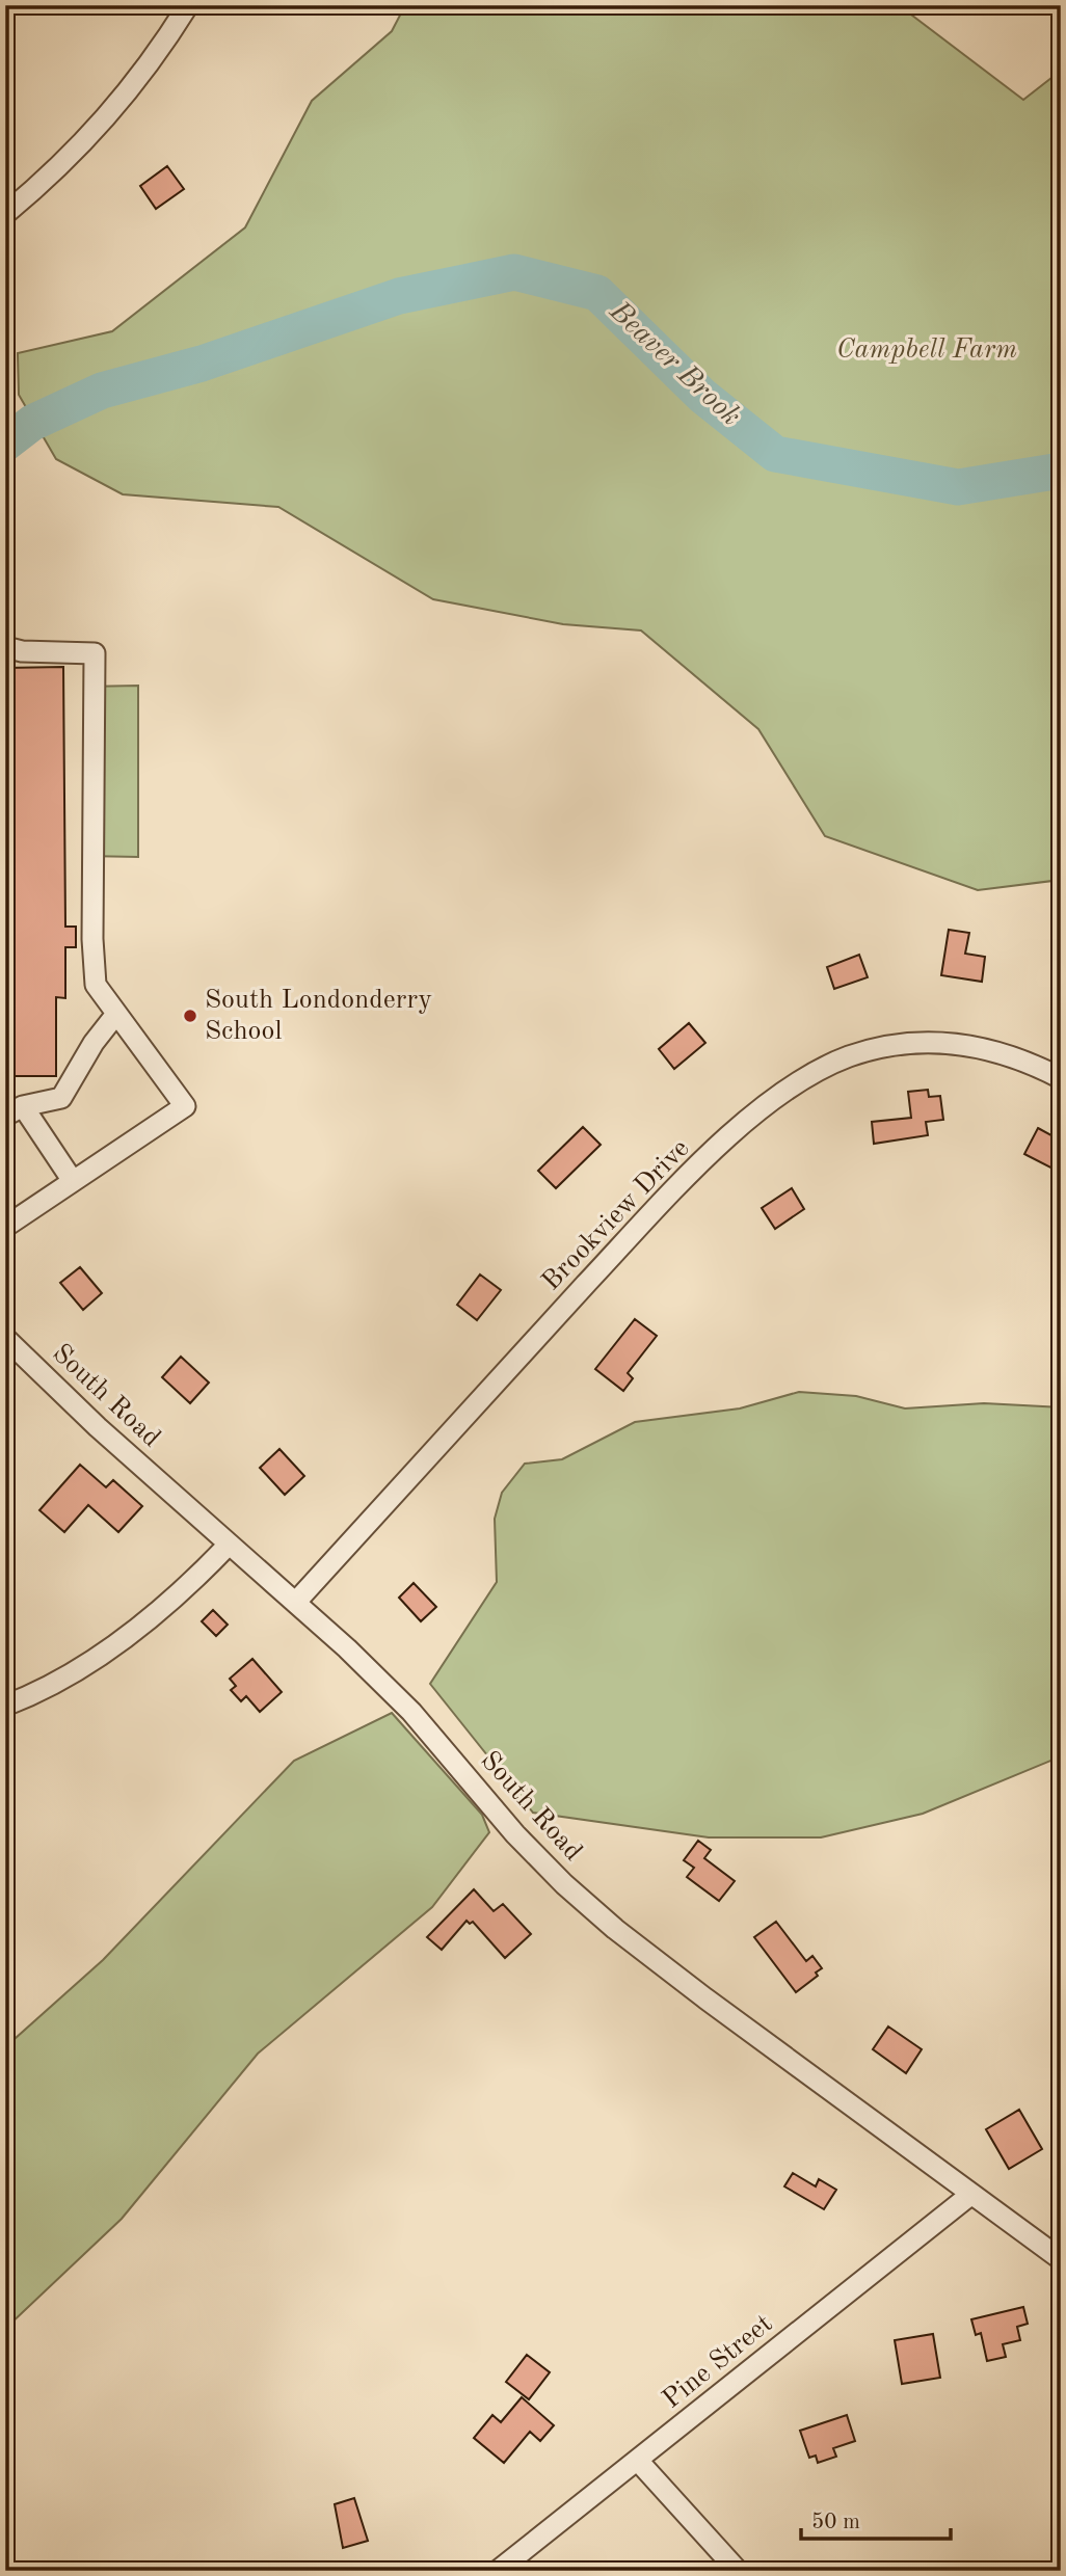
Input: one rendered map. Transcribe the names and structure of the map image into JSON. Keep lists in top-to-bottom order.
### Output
{
  "streets": {
    "street": ["Brookview Drive", "South Road", "Pine Street"]
  },
  "crossings": [
    ["Brookview Drive", "South Road"],
    ["South Road", "Pine Street"]
  ],
  "water": ["Beaver Brook"],
  "parks": ["Campbell Farm"],
  "places": ["South Londonderry School"],
  "scale_bar": "50 m"
}
